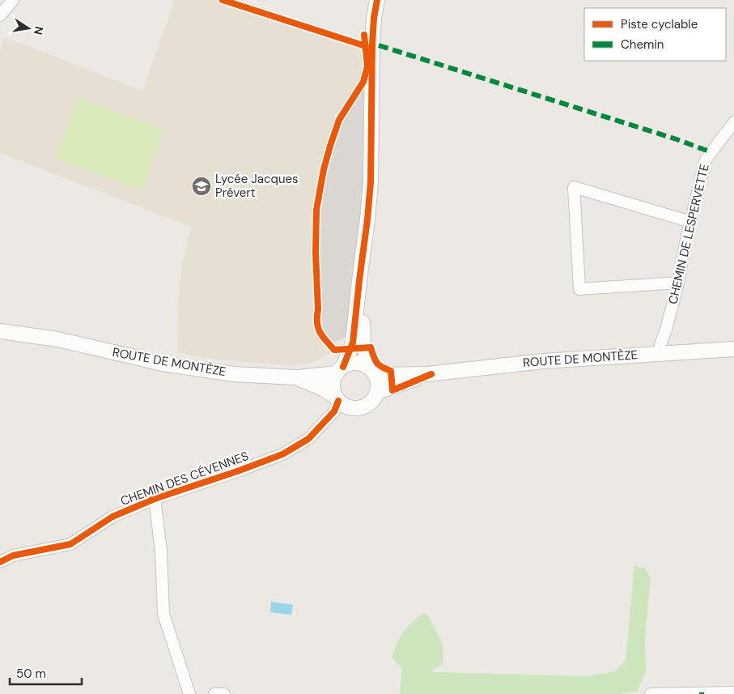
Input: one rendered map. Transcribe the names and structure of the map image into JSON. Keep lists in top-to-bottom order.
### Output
{
  "streets": {
    "street": ["CHEMIN DE LESPERVETTE", "ROUTE DE MONTÈZE", "CHEMIN DES CÉVENNES"]
  },
  "crossings": [
    ["CHEMIN DE LESPERVETTE", "ROUTE DE MONTÈZE"],
    ["ROUTE DE MONTÈZE", "CHEMIN DES CÉVENNES"]
  ],
  "places": {
    "school or university": ["Lycée Jacques Prévert"]
  },
  "legend": ["Piste cyclable", "Chemin"],
  "scale_bar": "50 m",
  "north": "right"
}
